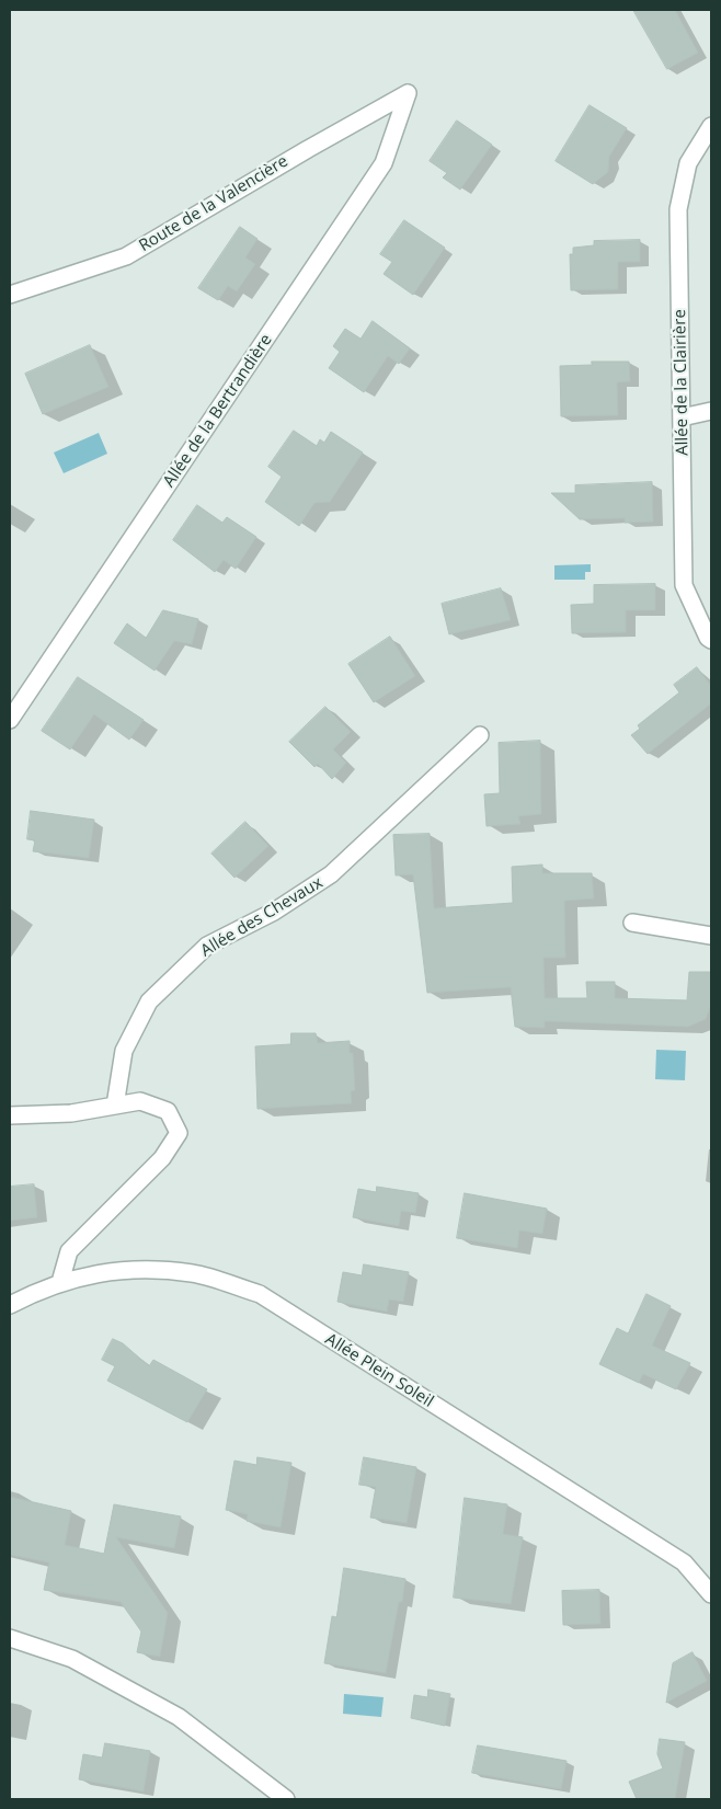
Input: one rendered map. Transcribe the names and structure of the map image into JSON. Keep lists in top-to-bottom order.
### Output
{
  "streets": {
    "street": [
      "Route de la Valencière",
      "Allée de la Clairière",
      "Allée de la Bertrandière",
      "Allée des Chevaux",
      "Allée Plein Soleil"
    ]
  },
  "crossings": [
    ["Route de la Valencière", "Allée de la Bertrandière"]
  ]
}
